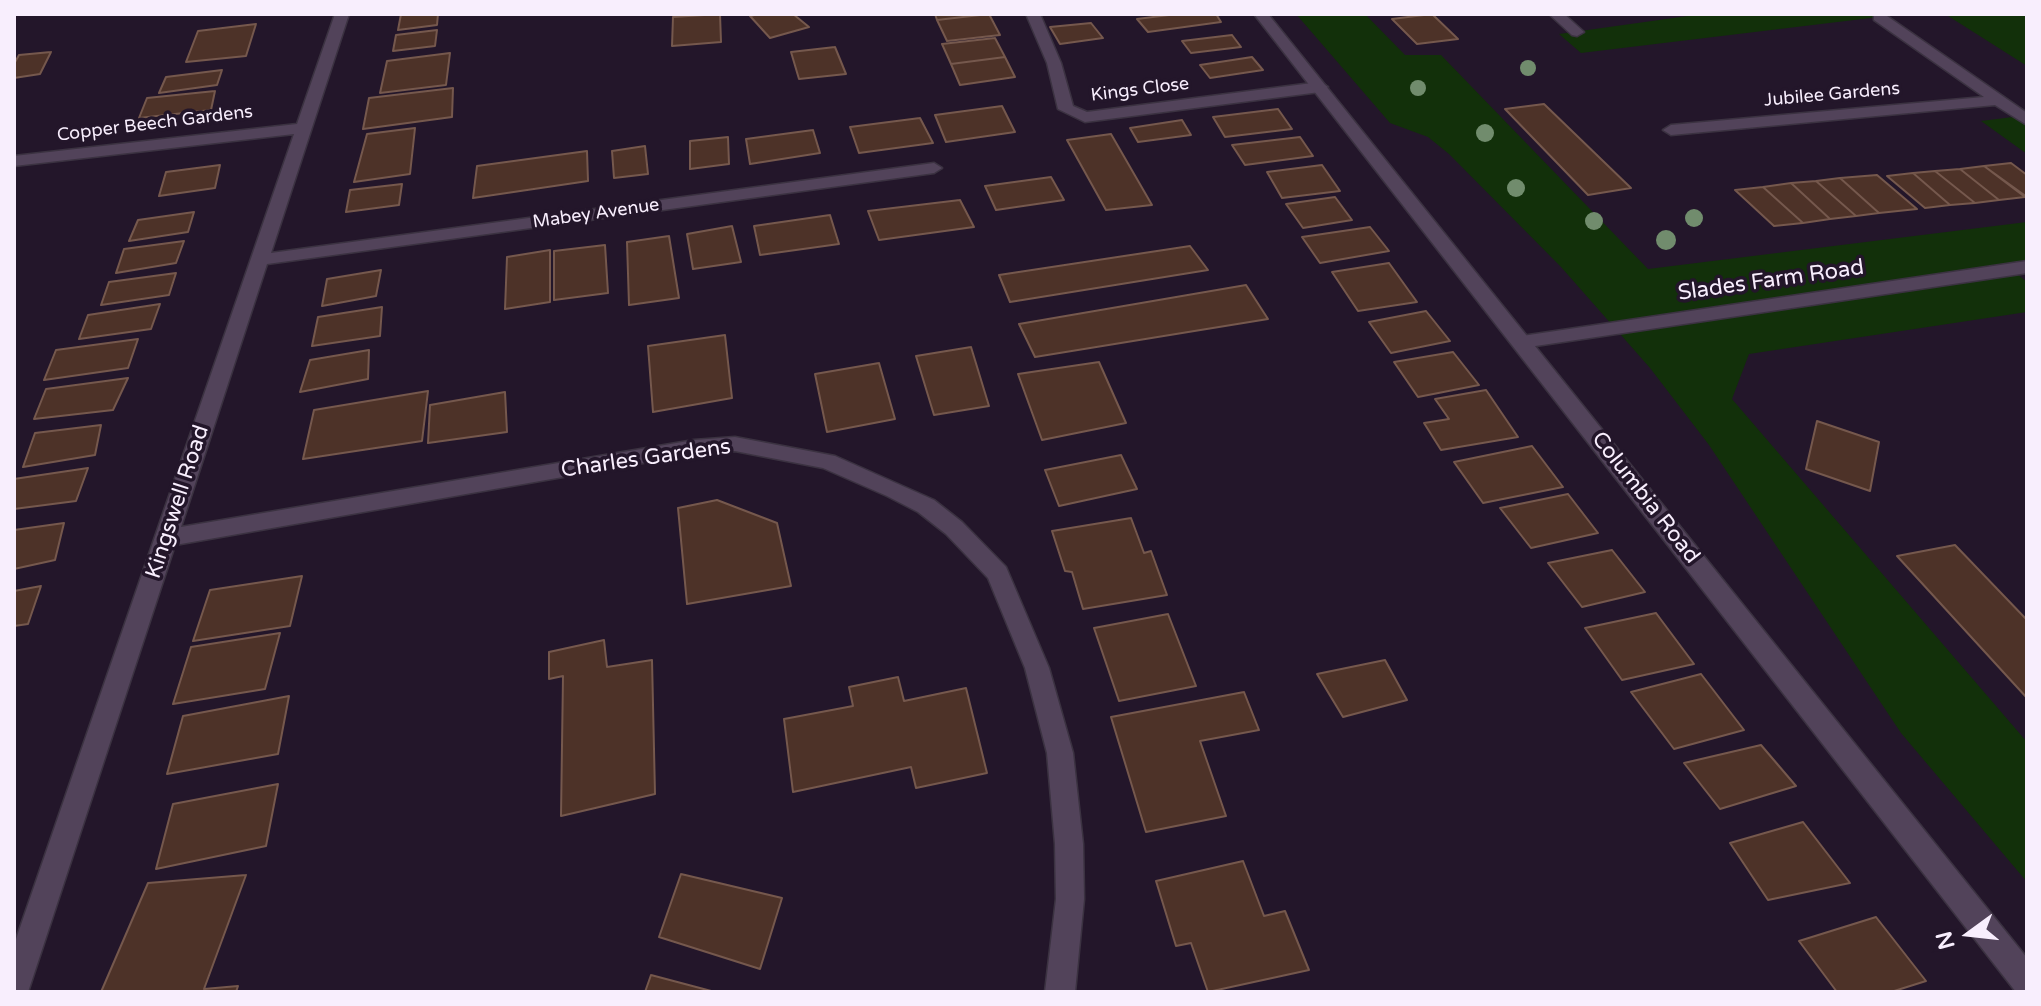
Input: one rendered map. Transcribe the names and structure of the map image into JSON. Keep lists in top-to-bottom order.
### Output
{
  "streets": {
    "street": [
      "Kings Close",
      "Jubilee Gardens",
      "Copper Beech Gardens",
      "Mabey Avenue",
      "Slades Farm Road",
      "Charles Gardens",
      "Columbia Road",
      "Kingswell Road"
    ]
  },
  "crossings": [
    ["Kings Close", "Columbia Road"],
    ["Copper Beech Gardens", "Kingswell Road"],
    ["Mabey Avenue", "Kingswell Road"],
    ["Slades Farm Road", "Columbia Road"],
    ["Charles Gardens", "Kingswell Road"]
  ],
  "north": "left"
}
